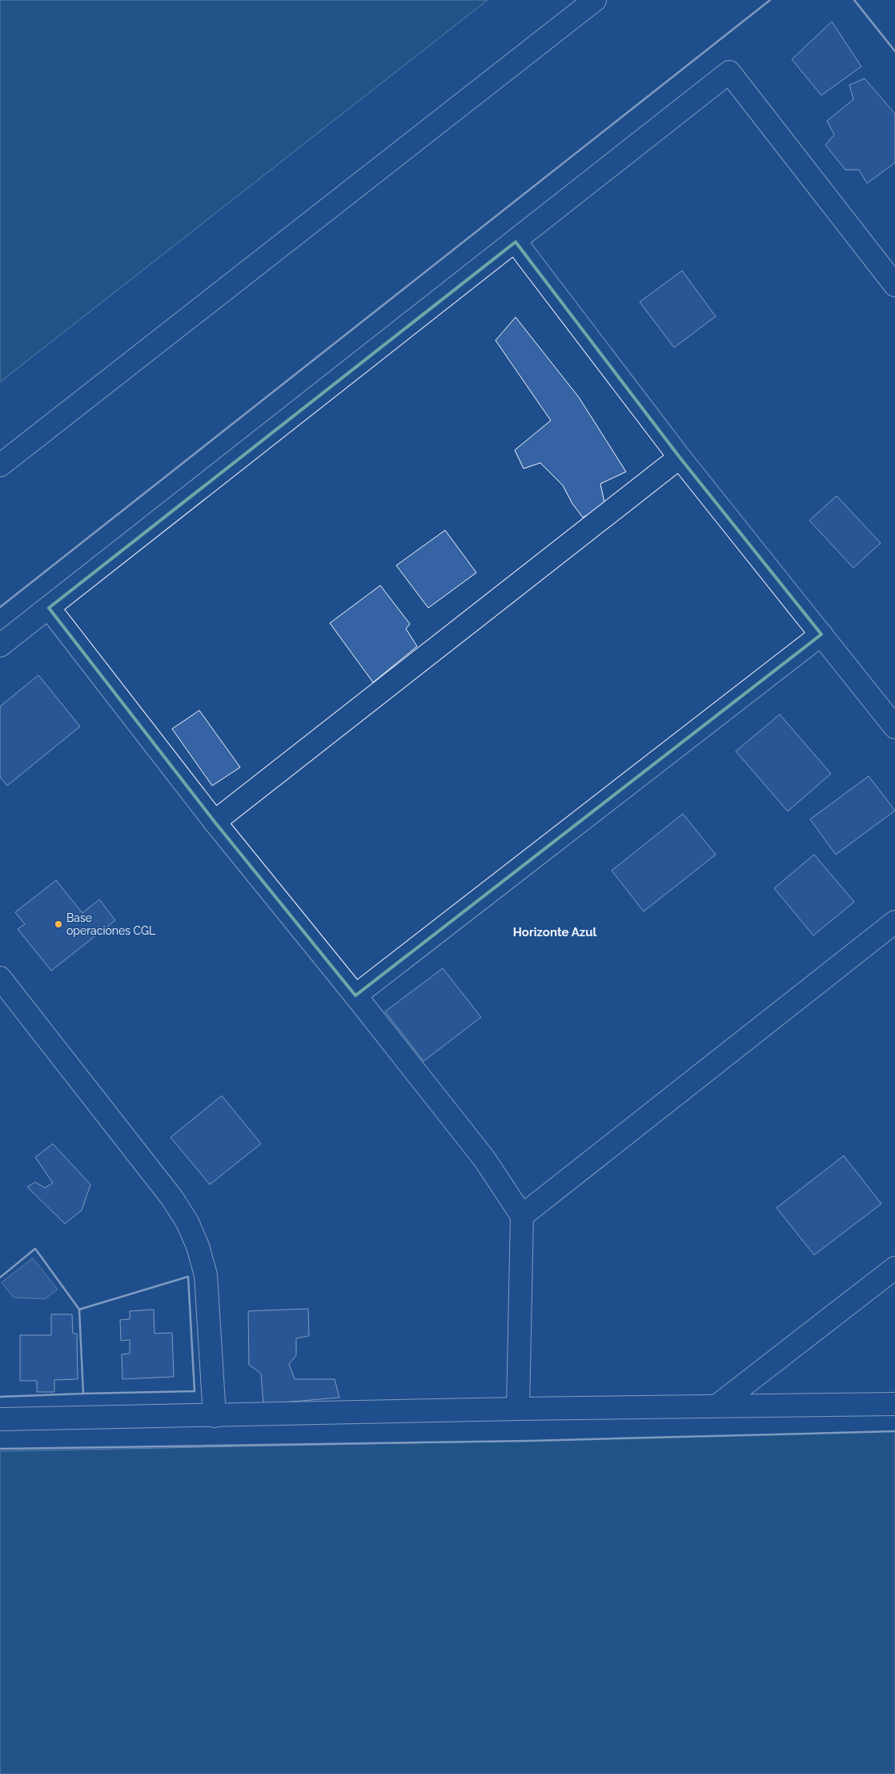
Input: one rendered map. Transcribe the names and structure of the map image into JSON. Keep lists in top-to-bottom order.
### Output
{
  "districts": ["Horizonte Azul"],
  "places": ["Base operaciones CGL"]
}
